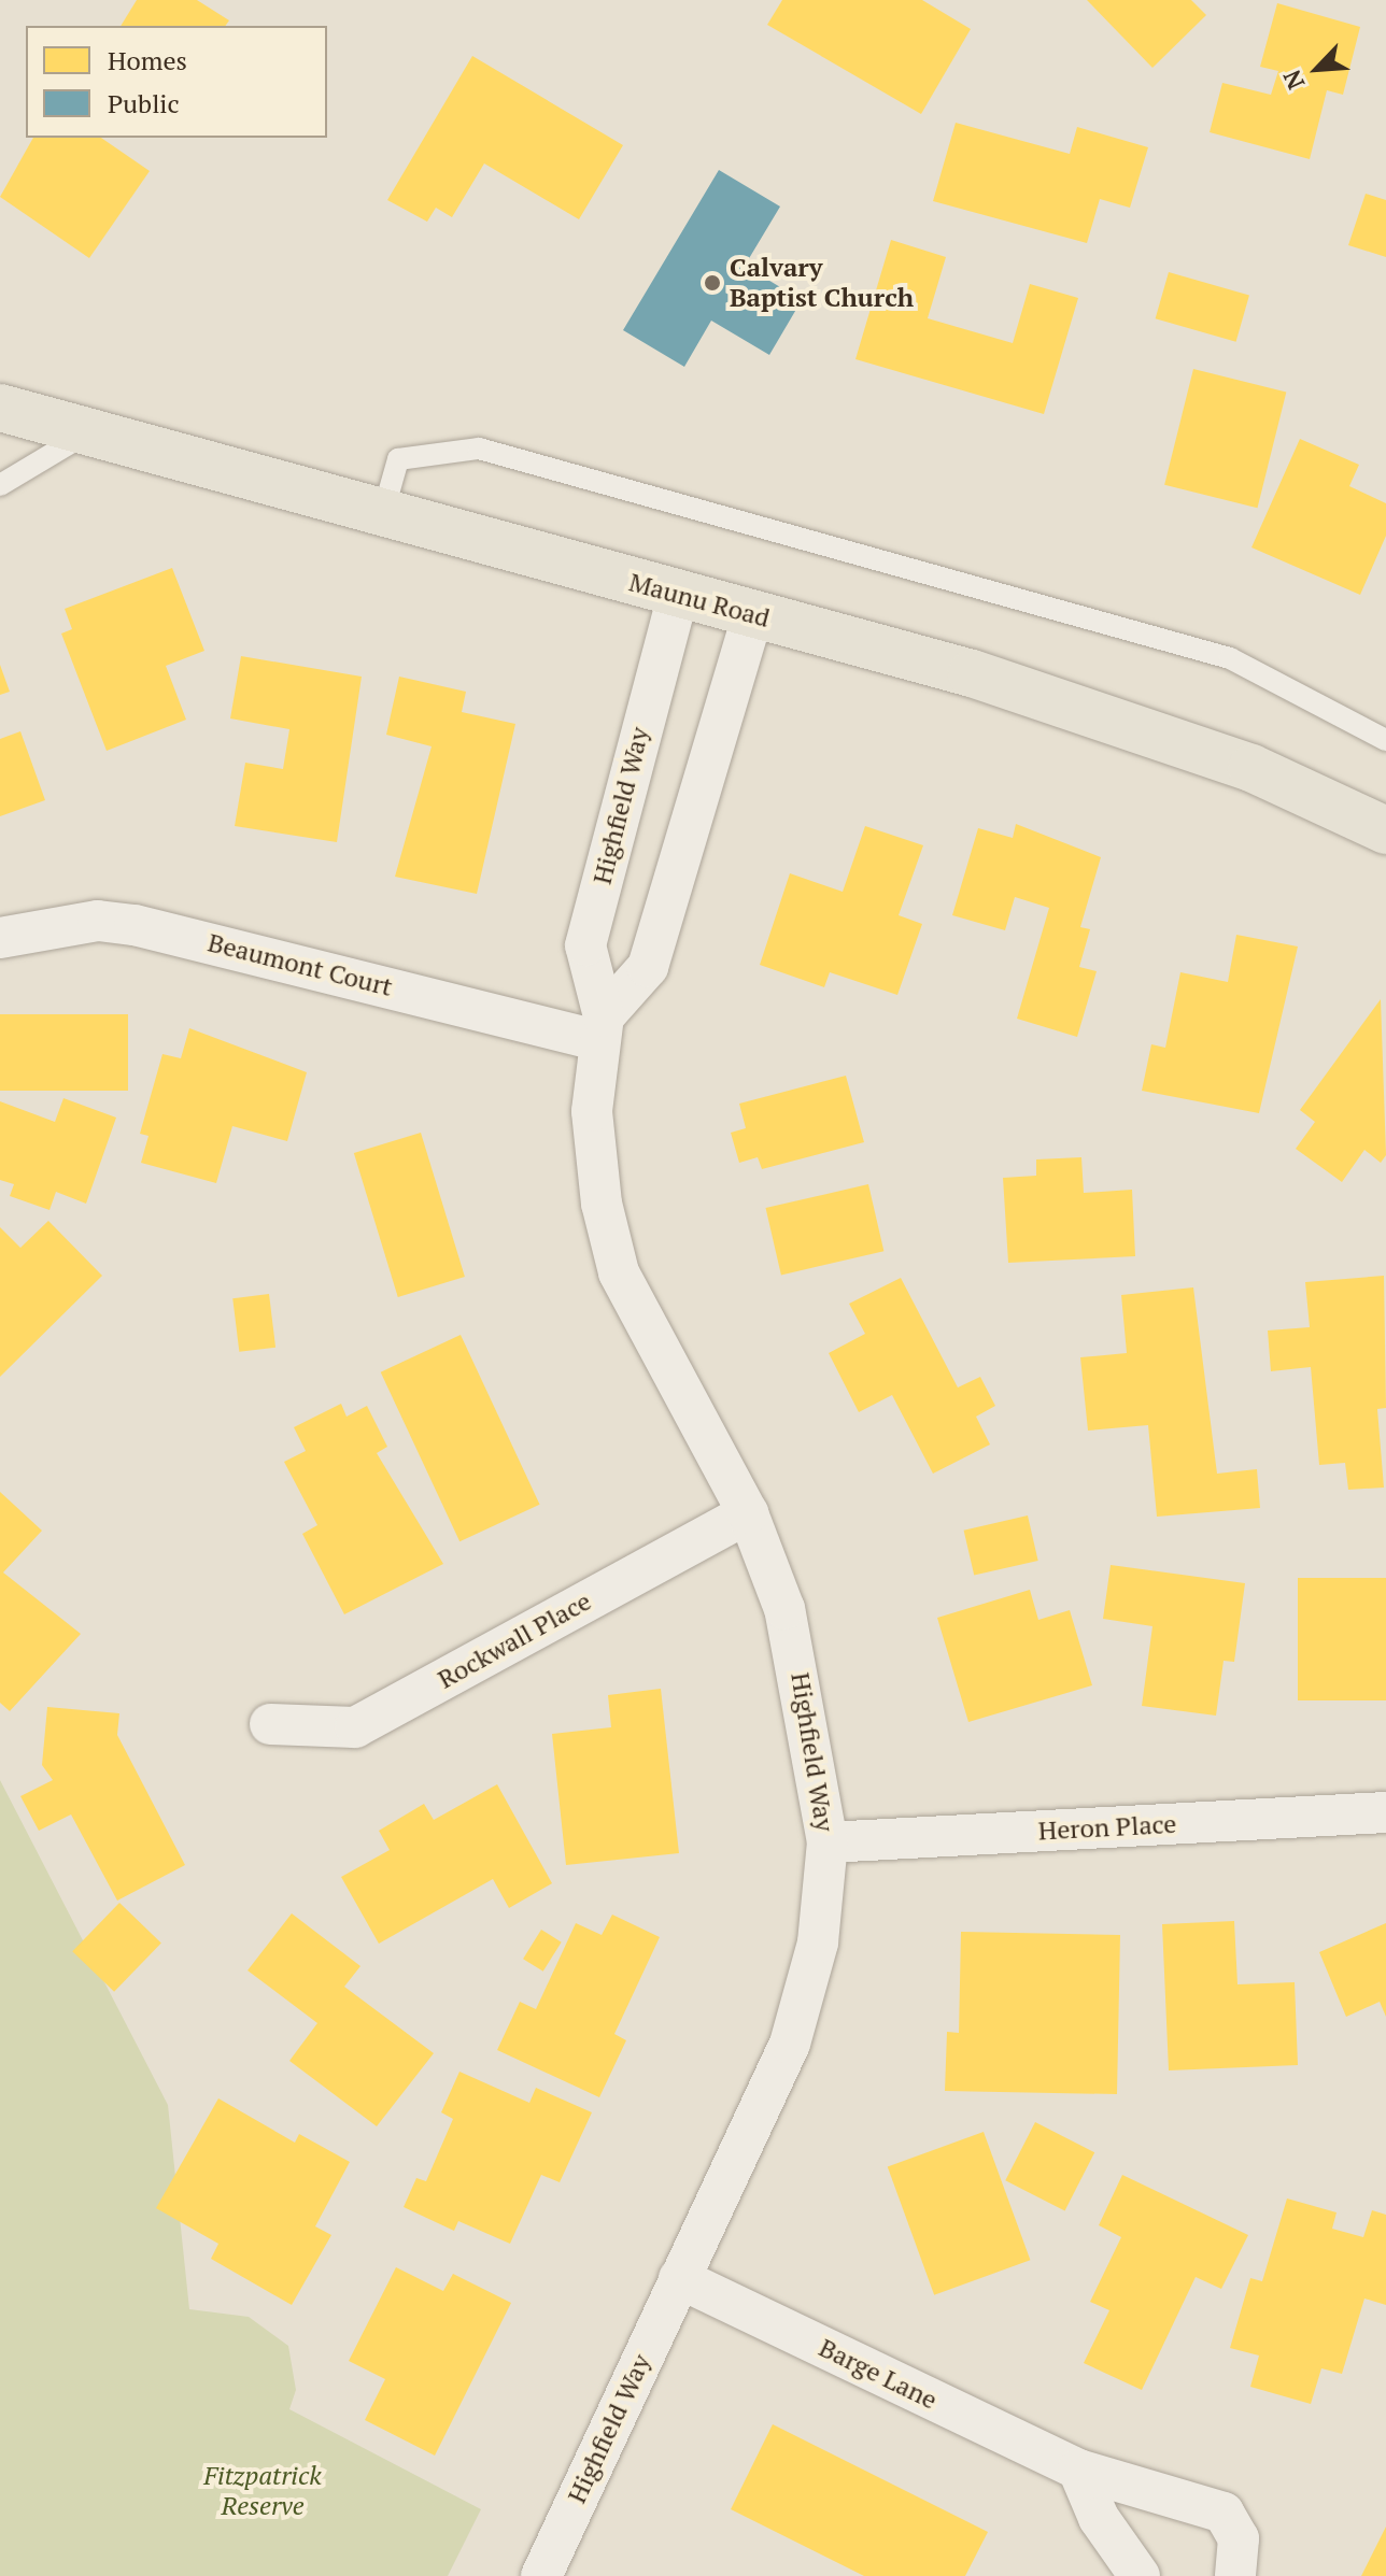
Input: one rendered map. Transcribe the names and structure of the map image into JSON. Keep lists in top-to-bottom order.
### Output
{
  "streets": {
    "main road": ["Maunu Road"],
    "street": [
      "Highfield Way",
      "Beaumont Court",
      "Rockwall Place",
      "Heron Place",
      "Barge Lane"
    ]
  },
  "crossings": [
    ["Maunu Road", "Highfield Way"],
    ["Highfield Way", "Beaumont Court"],
    ["Highfield Way", "Rockwall Place"],
    ["Highfield Way", "Heron Place"],
    ["Highfield Way", "Barge Lane"]
  ],
  "parks": ["Fitzpatrick Reserve"],
  "places": ["Calvary Baptist Church"],
  "legend": ["Homes", "Public"],
  "north": "bottom left"
}
